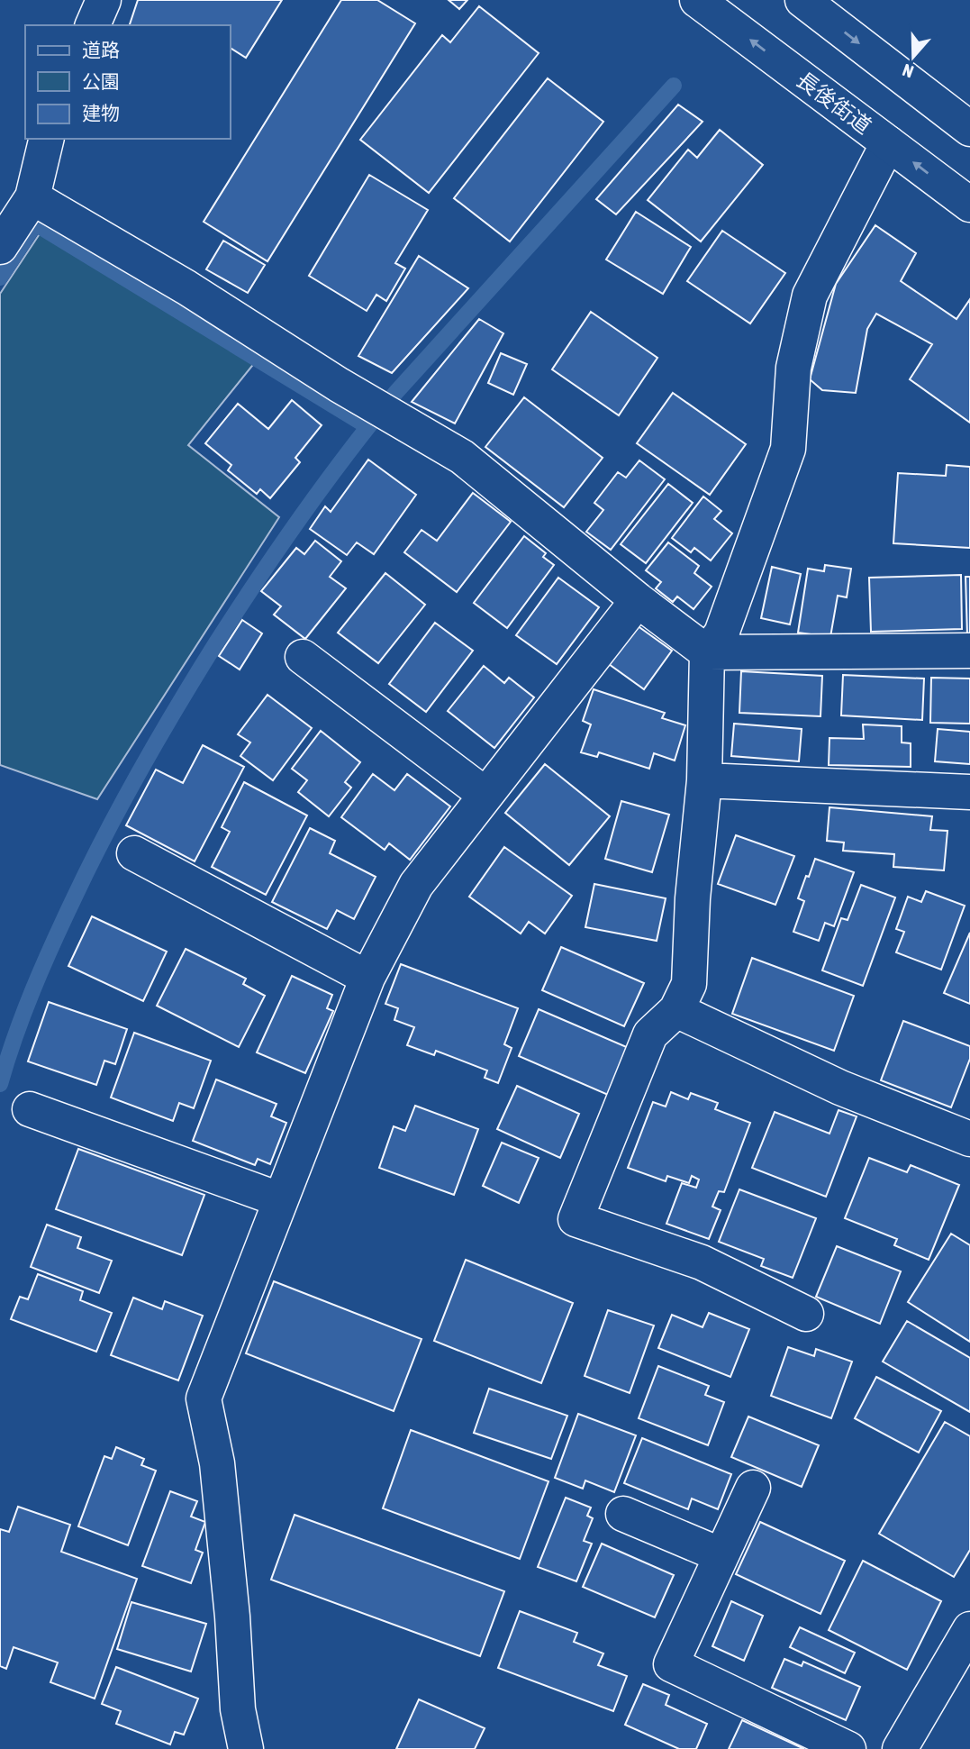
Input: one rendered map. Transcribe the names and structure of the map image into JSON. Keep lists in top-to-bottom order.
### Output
{
  "streets": {
    "street": ["長後街道"]
  },
  "legend": ["道路", "公園", "建物"],
  "north": "bottom"
}
